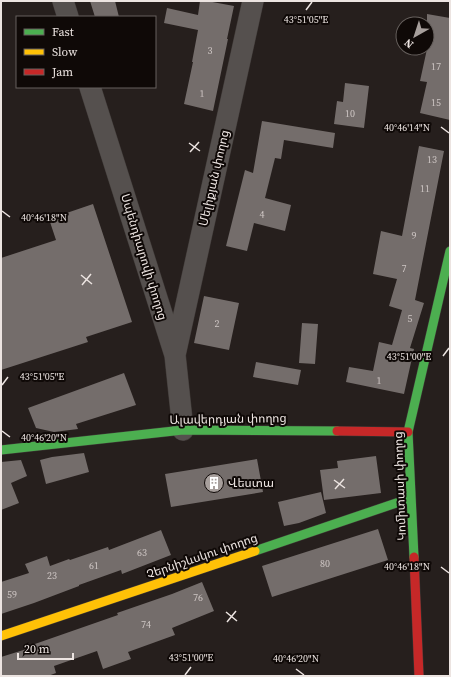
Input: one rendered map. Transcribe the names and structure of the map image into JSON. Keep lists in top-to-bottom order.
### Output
{
  "streets": {
    "street": [
      "Մելիքյան փողոց",
      "Սպենդիարովի փողոց",
      "Ալավերդյան փողոց",
      "Կոմիտասի փողոց",
      "Չերնիշևսկու փողոց"
    ]
  },
  "crossings": [
    ["Մելիքյան փողոց", "Սպենդիարովի փողոց"],
    ["Սպենդիարովի փողոց", "Ալավերդյան փողոց"],
    ["Ալավերդյան փողոց", "Կոմիտասի փողոց"],
    ["Կոմիտասի փողոց", "Չերնիշևսկու փողոց"]
  ],
  "places": {
    "building": ["Վեստա"]
  },
  "house_numbers": [
    "3",
    "17",
    "1",
    "15",
    "10",
    "13",
    "11",
    "4",
    "9",
    "7",
    "5",
    "2",
    "1",
    "63",
    "80",
    "61",
    "23",
    "59",
    "76",
    "74"
  ],
  "legend": ["Fast", "Slow", "Jam"],
  "scale_bar": "20 m",
  "north": "bottom left",
  "coordinates": [
    "43°51'05\"E",
    "40°46'14\"N",
    "40°46'18\"N",
    "43°51'00\"E",
    "40°46'20\"N"
  ]
}
